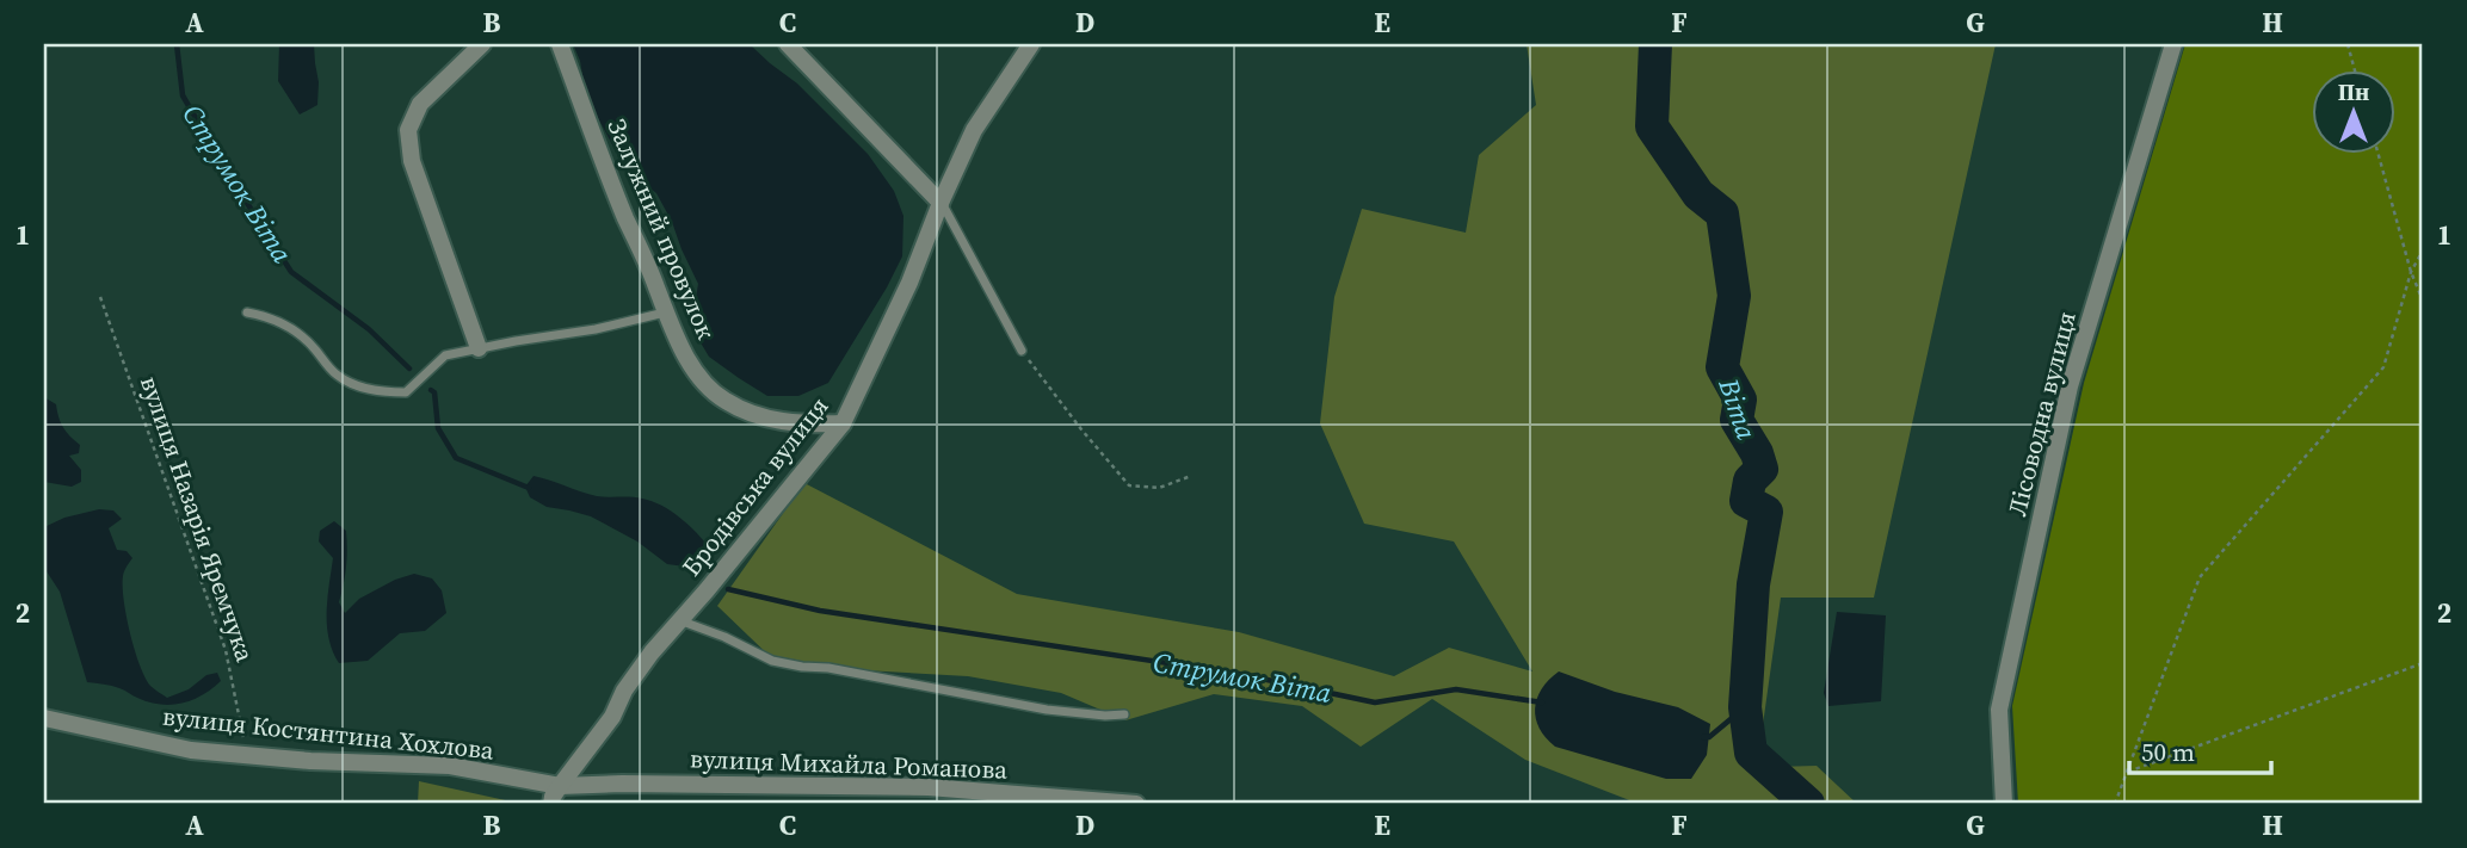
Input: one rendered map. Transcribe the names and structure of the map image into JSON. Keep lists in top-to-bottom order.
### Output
{
  "streets": {
    "street": [
      "Залужний провулок",
      "Лісоводна вулиця",
      "Бродівська вулиця",
      "вулиця Костянтина Хохлова",
      "вулиця Михайла Романова"
    ],
    "path": ["вулиця Назарія Яремчука"]
  },
  "crossings": [
    ["Залужний провулок", "Бродівська вулиця"],
    ["Бродівська вулиця", "вулиця Костянтина Хохлова"],
    ["Бродівська вулиця", "вулиця Михайла Романова"],
    ["вулиця Назарія Яремчука", "вулиця Костянтина Хохлова"],
    ["вулиця Костянтина Хохлова", "вулиця Михайла Романова"]
  ],
  "water": ["Струмок Віта", "Віта"],
  "scale_bar": "50 m",
  "north": "top",
  "grid": {
    "columns": [
      "A",
      "B",
      "C",
      "D",
      "E",
      "F",
      "G",
      "H"
    ],
    "rows": ["1", "2"]
  }
}
